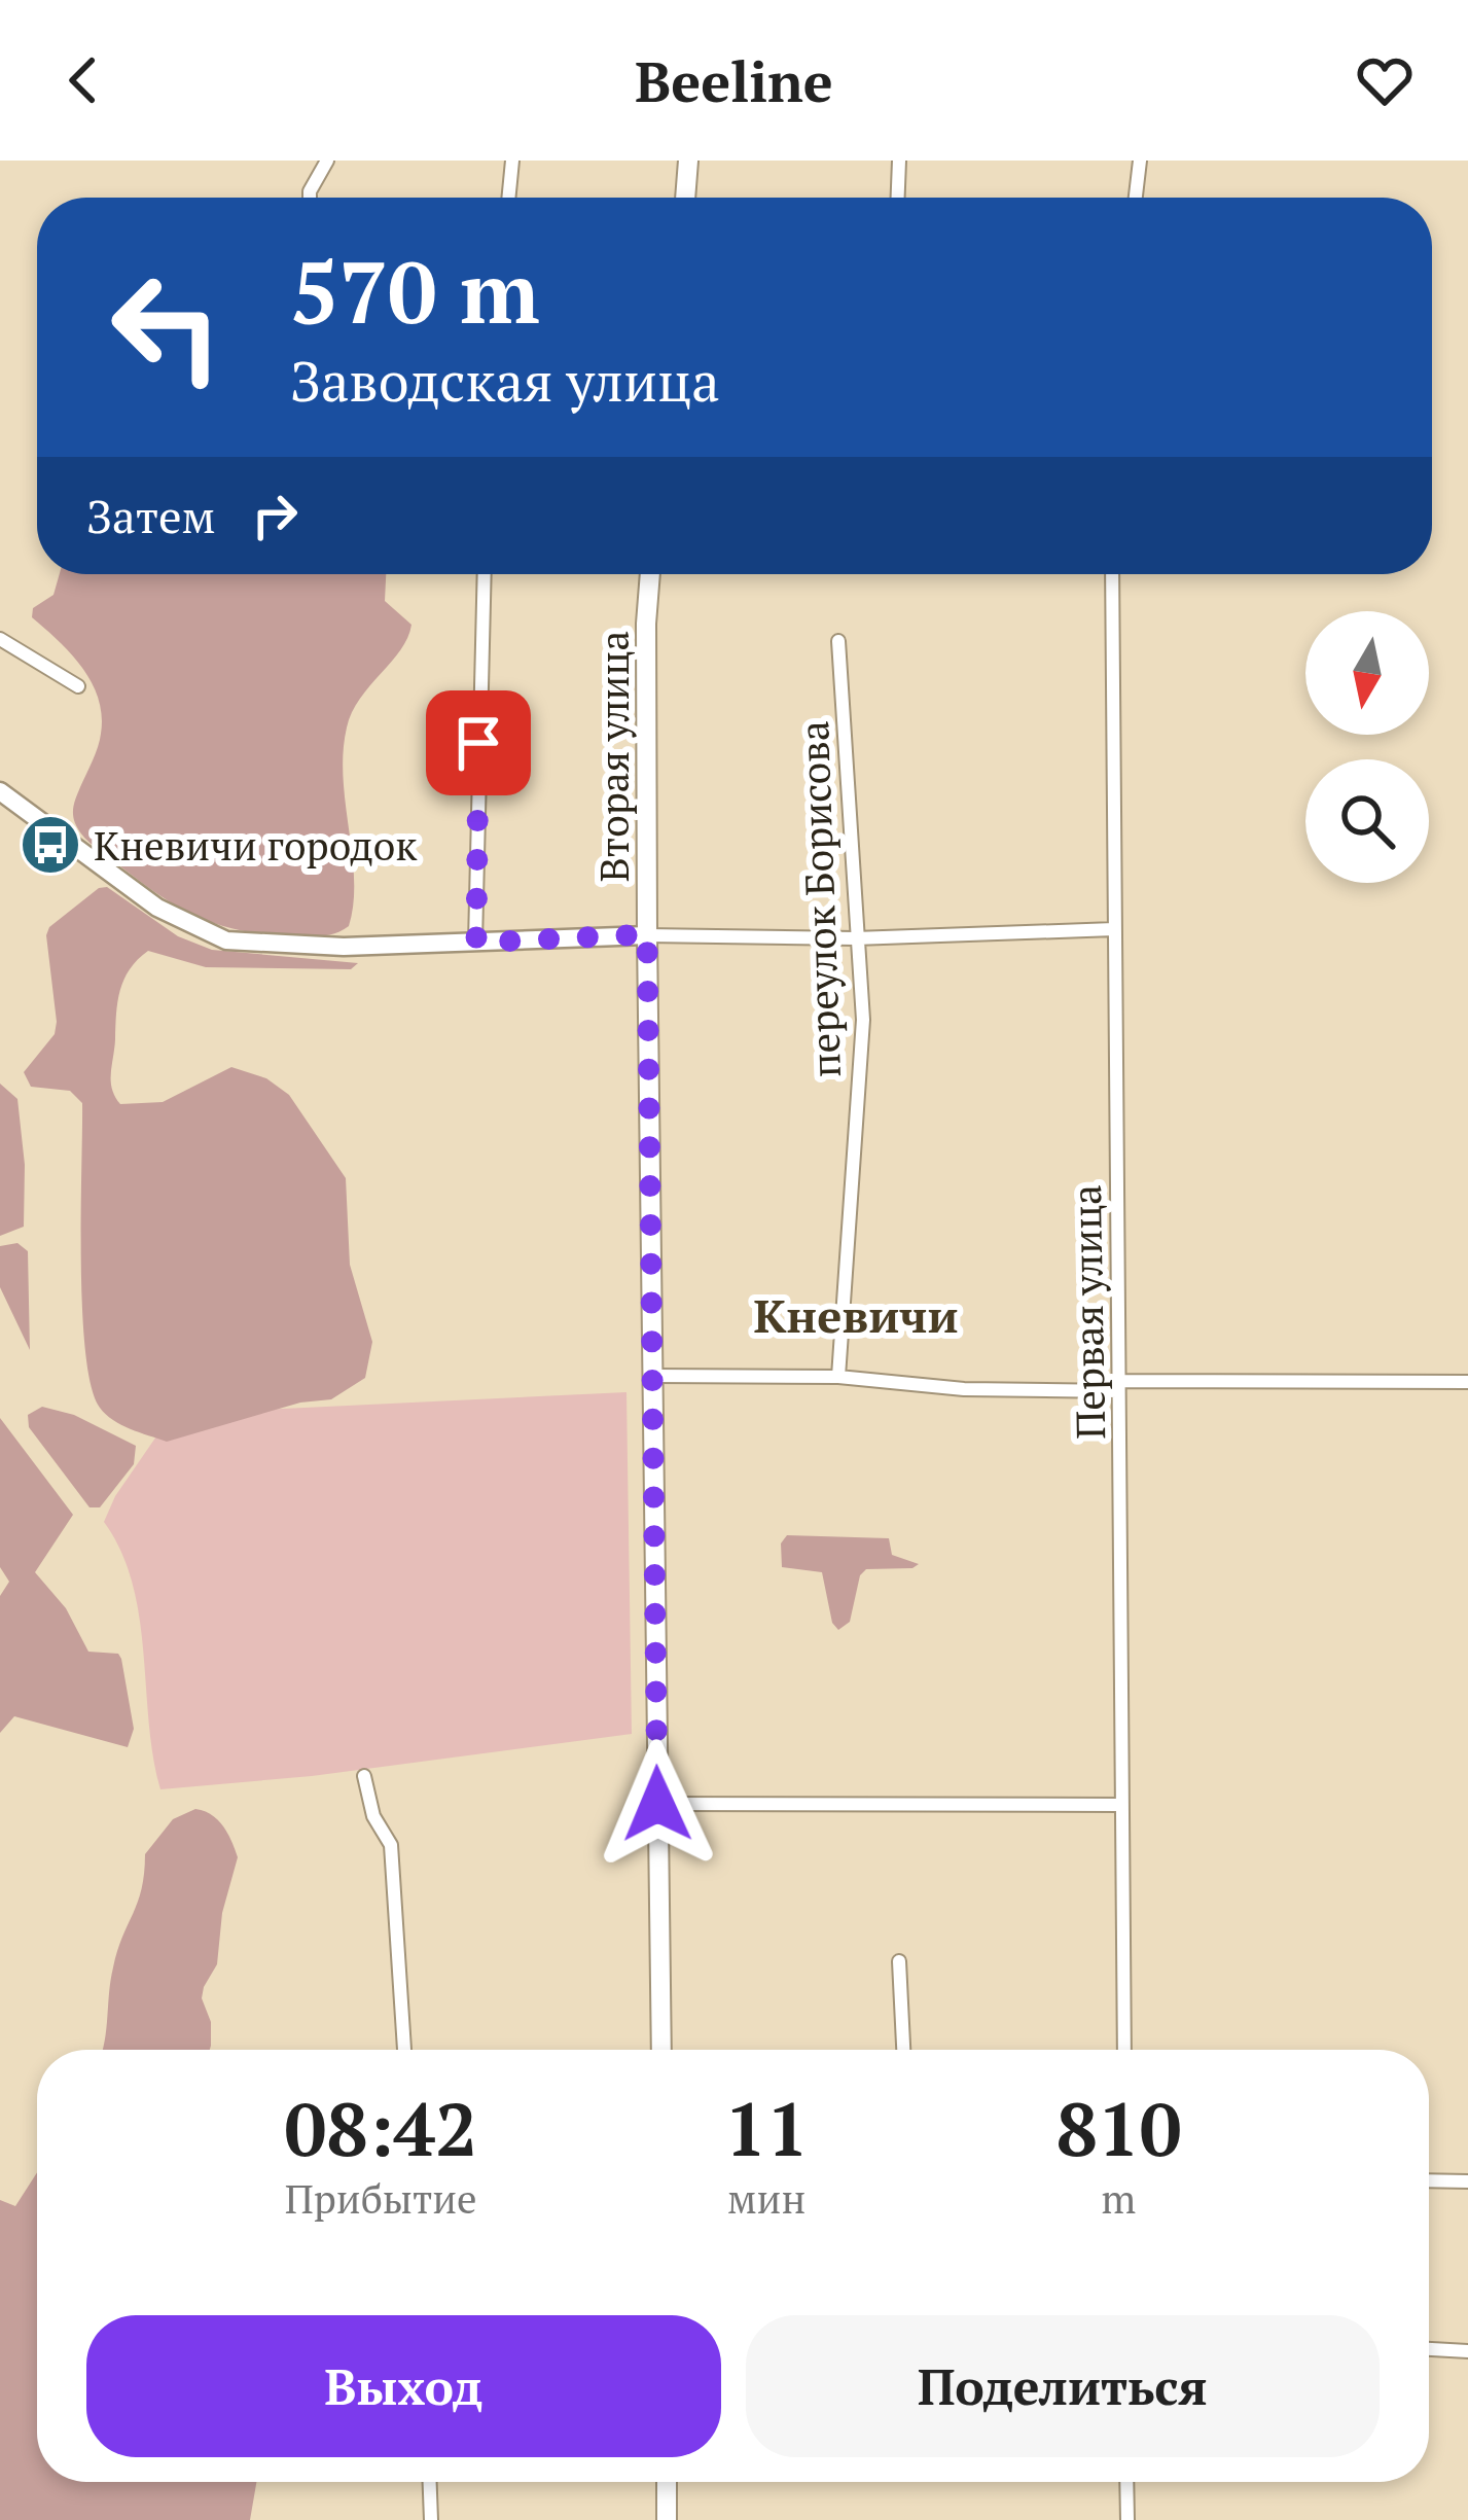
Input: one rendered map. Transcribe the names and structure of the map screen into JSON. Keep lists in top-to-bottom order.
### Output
{
  "streets": {
    "main road": ["Вторая улица"],
    "street": ["переулок Борисова", "Первая улица"]
  },
  "districts": ["Кневичи"],
  "places": {
    "bus stop": ["Кневичи городок"]
  },
  "north": "bottom",
  "page": {
    "header": "Beeline",
    "turn": ["570 m", "Заводская улица"],
    "then": "Затем",
    "eta": [
      "08:42",
      "Прибытие",
      "11",
      "мин",
      "810",
      "m"
    ],
    "buttons": ["Выход", "Поделиться"]
  }
}
